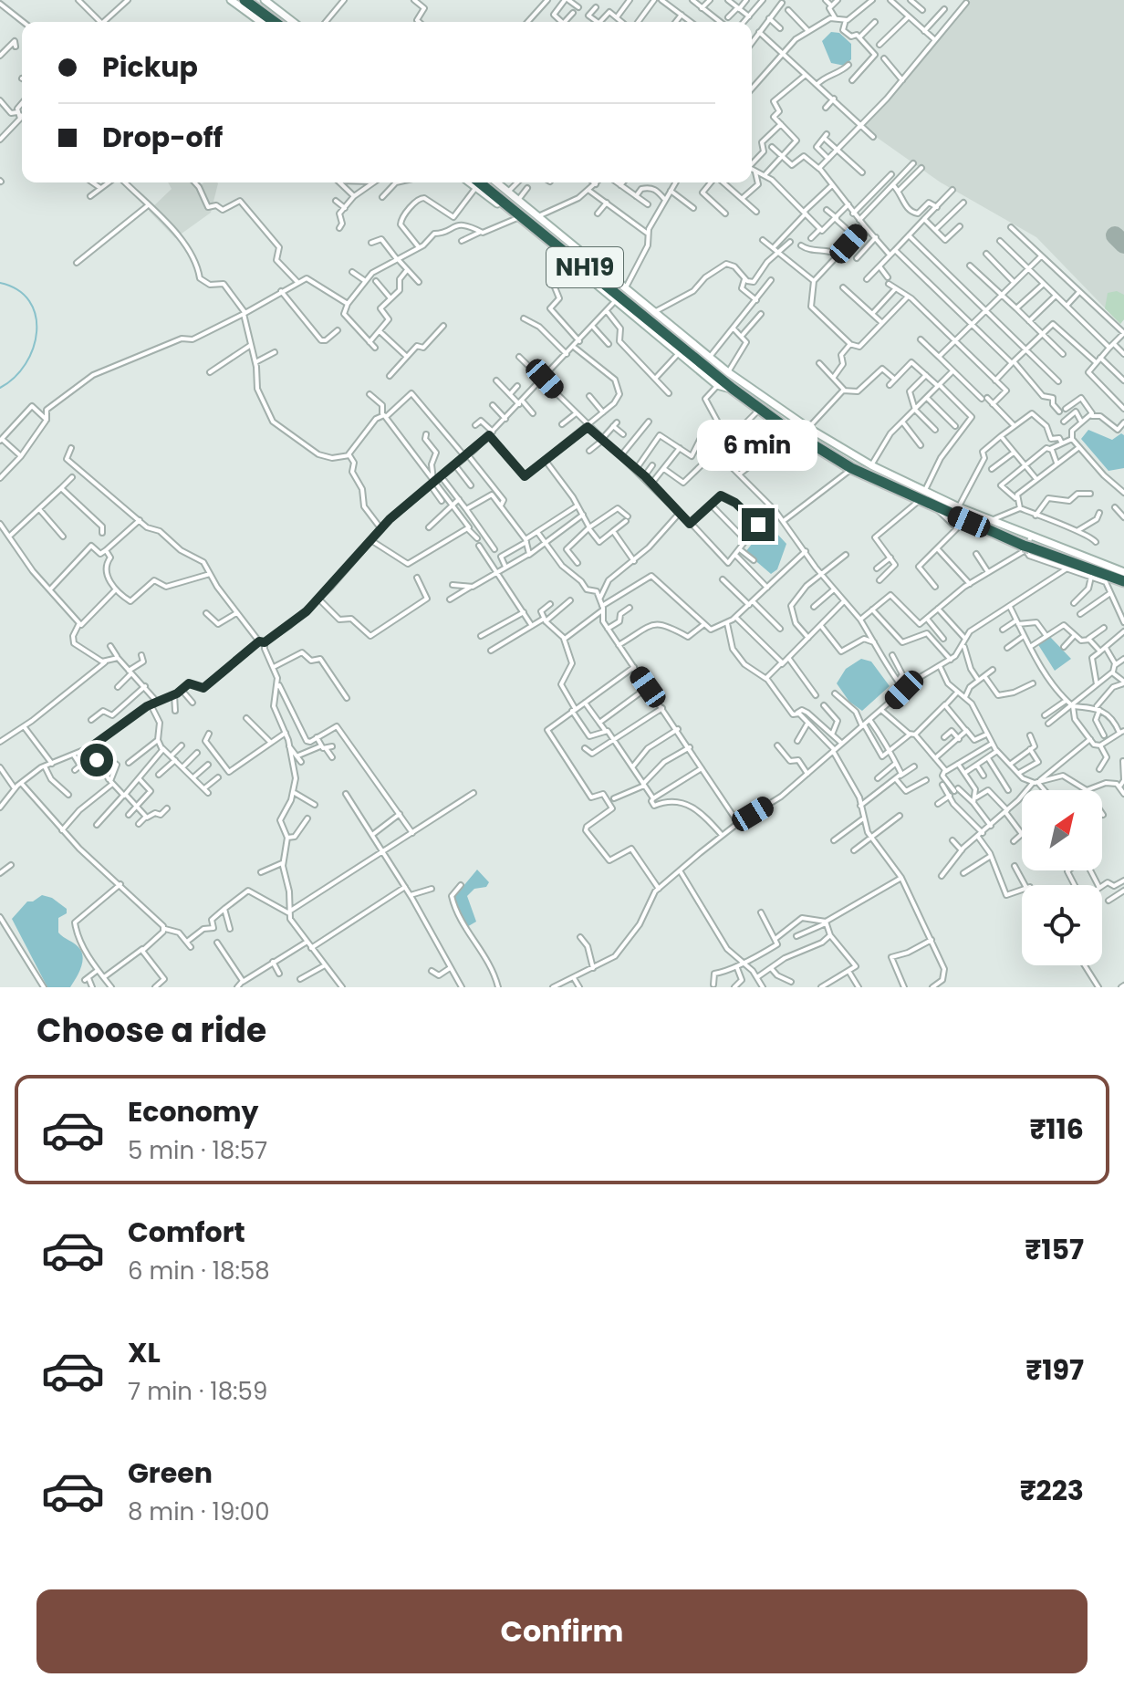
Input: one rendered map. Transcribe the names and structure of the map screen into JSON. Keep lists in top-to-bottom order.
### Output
{
  "streets": {
    "highway": ["NH19"]
  },
  "north": "top right",
  "page": {
    "banner": ["Pickup", "Drop-off"],
    "bubble": "6 min",
    "heading": "Choose a ride",
    "list": [
      {
        "name": "Economy",
        "note": "5 min · 18:57",
        "value": "₹116"
      },
      {
        "name": "Comfort",
        "note": "6 min · 18:58",
        "value": "₹157"
      },
      {
        "name": "XL",
        "note": "7 min · 18:59",
        "value": "₹197"
      },
      {
        "name": "Green",
        "note": "8 min · 19:00",
        "value": "₹223"
      }
    ],
    "buttons": "Confirm"
  }
}
